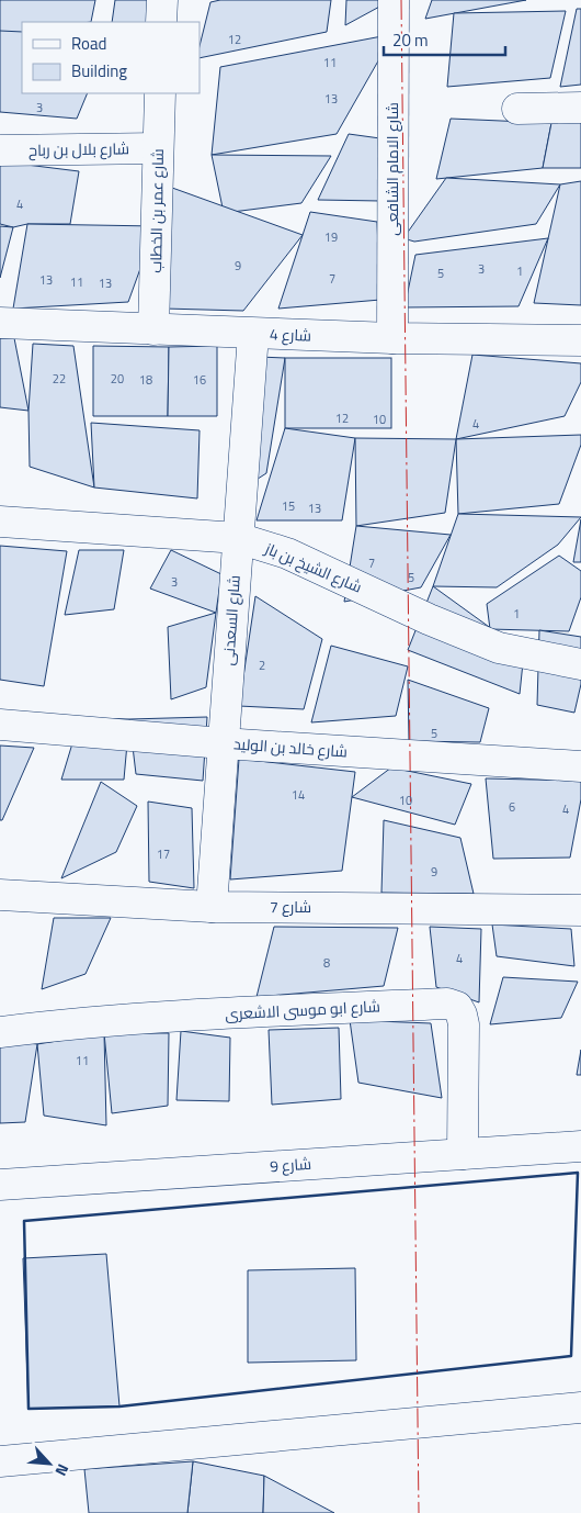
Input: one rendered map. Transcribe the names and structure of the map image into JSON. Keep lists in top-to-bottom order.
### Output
{
  "streets": {
    "street": [
      "شارع بلال بن رباح",
      "شارع الامام الشافعى",
      "شارع عمر بن الخطاب",
      "شارع 4",
      "شارع الشيخ بن باز",
      "شارع السعدنى",
      "شارع خالد بن الوليد",
      "شارع 7",
      "شارع ابو موسى الاشعرى",
      "شارع 9"
    ]
  },
  "crossings": [
    ["شارع بلال بن رباح", "شارع عمر بن الخطاب"],
    ["شارع الامام الشافعى", "شارع 4"],
    ["شارع عمر بن الخطاب", "شارع 4"],
    ["شارع 4", "شارع السعدنى"],
    ["شارع الشيخ بن باز", "شارع السعدنى"],
    ["شارع السعدنى", "شارع خالد بن الوليد"],
    ["شارع السعدنى", "شارع 7"],
    ["شارع ابو موسى الاشعرى", "شارع 9"]
  ],
  "house_numbers": [
    "12",
    "11",
    "13",
    "3",
    "4",
    "19",
    "9",
    "3",
    "1",
    "5",
    "7",
    "13",
    "11",
    "13",
    "22",
    "20",
    "18",
    "16",
    "12",
    "10",
    "4",
    "15",
    "13",
    "7",
    "5",
    "3",
    "1",
    "2",
    "5",
    "14",
    "10",
    "6",
    "4",
    "17",
    "9",
    "4",
    "8",
    "11"
  ],
  "legend": ["Road", "Building"],
  "scale_bar": "20 m",
  "north": "bottom right"
}
